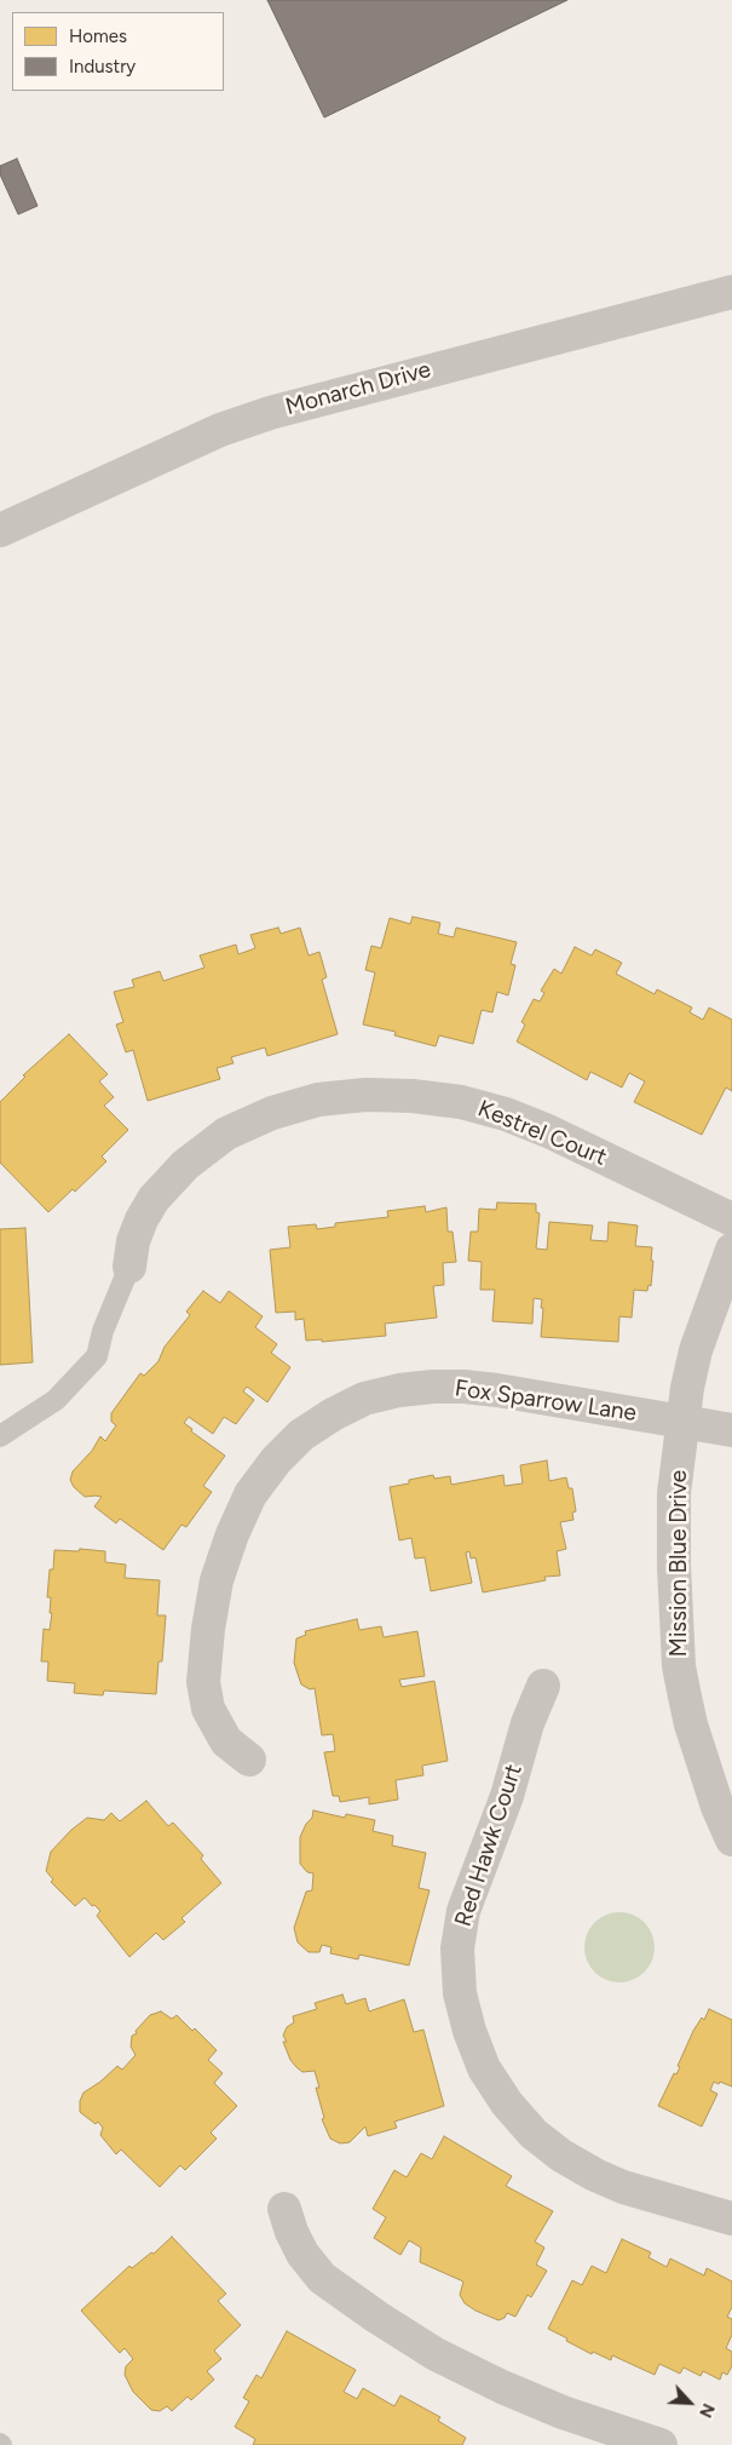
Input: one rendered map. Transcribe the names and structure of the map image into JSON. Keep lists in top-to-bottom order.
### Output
{
  "streets": {
    "street": [
      "Monarch Drive",
      "Kestrel Court",
      "Fox Sparrow Lane",
      "Mission Blue Drive",
      "Red Hawk Court"
    ]
  },
  "crossings": [
    ["Fox Sparrow Lane", "Mission Blue Drive"]
  ],
  "legend": ["Homes", "Industry"],
  "north": "bottom right"
}
